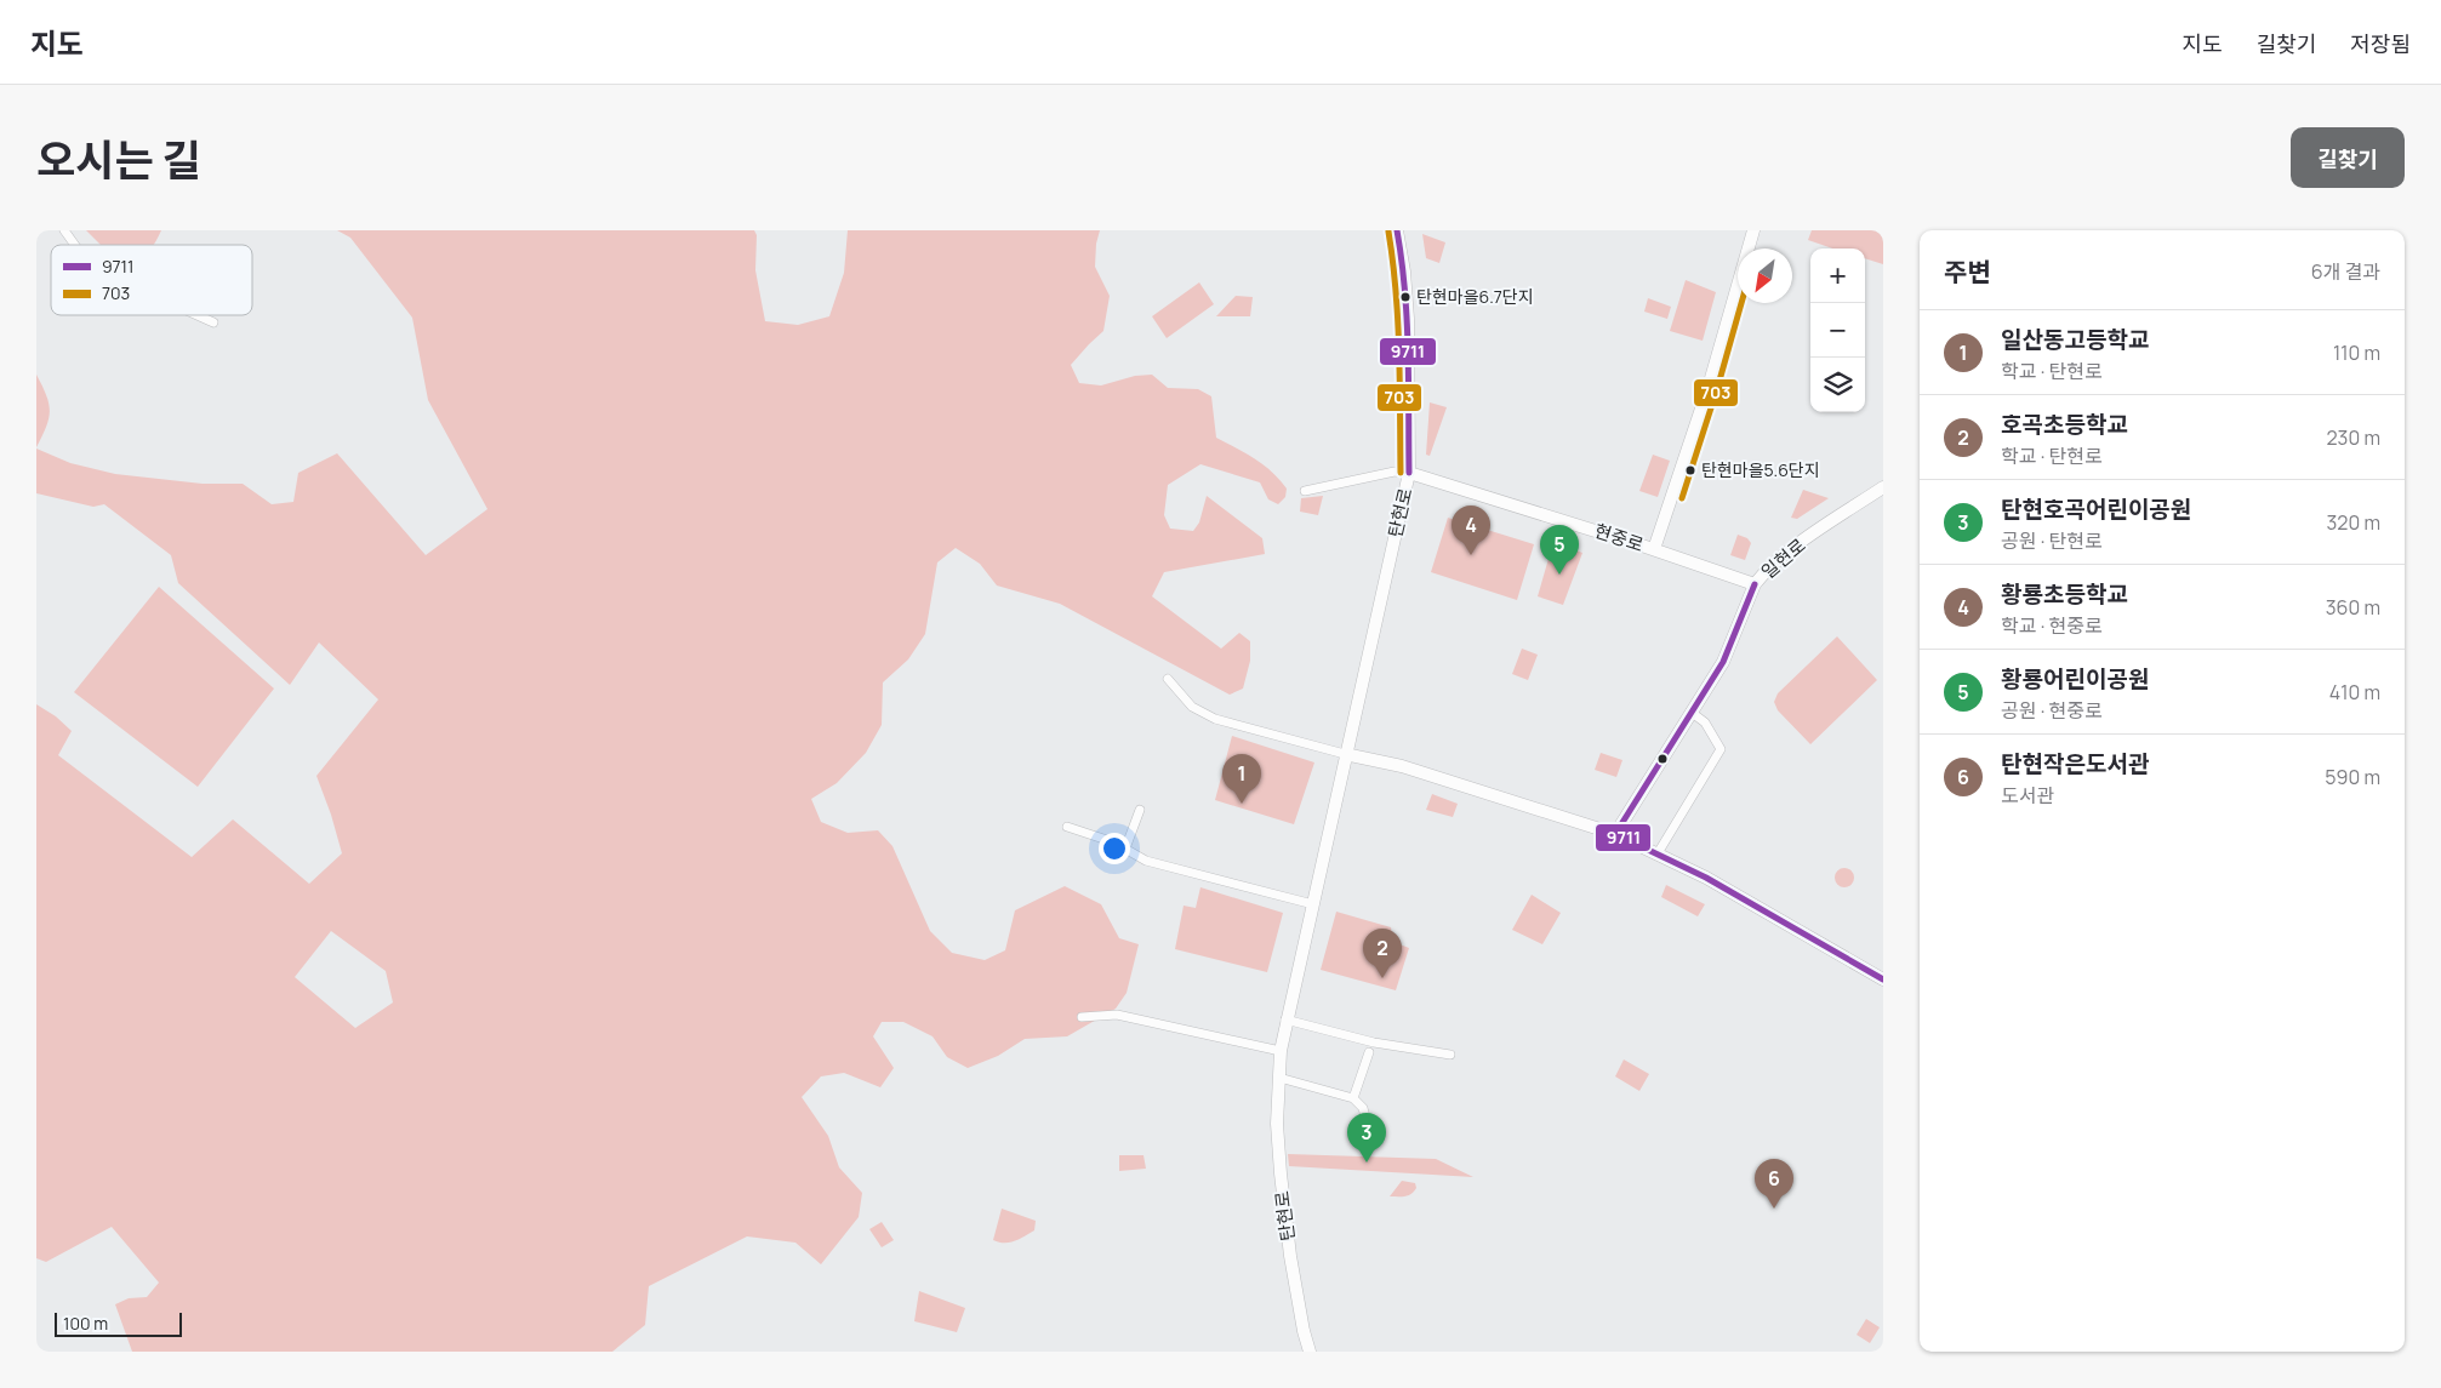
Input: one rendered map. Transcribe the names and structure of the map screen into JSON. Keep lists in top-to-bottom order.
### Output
{
  "streets": {
    "main road": ["탄현로", "현중로", "일현로"]
  },
  "crossings": [
    ["탄현로", "현중로"],
    ["현중로", "일현로"]
  ],
  "places": ["탄현마을6.7단지", "탄현마을5.6단지"],
  "lines": ["transit line 9711", "transit line 703"],
  "legend": ["9711", "703"],
  "scale_bar": "100 m",
  "north": "bottom left",
  "page": {
    "header": "지도",
    "nav": ["지도", "길찾기", "저장됨"],
    "title": "오시는 길",
    "buttons": "길찾기",
    "heading": ["주변", "6개 결과"],
    "map_buttons": ["+", "−"],
    "list": [
      {
        "mark": "1",
        "name": "일산동고등학교",
        "note": "학교 · 탄현로",
        "value": "110 m"
      },
      {
        "mark": "2",
        "name": "호곡초등학교",
        "note": "학교 · 탄현로",
        "value": "230 m"
      },
      {
        "mark": "3",
        "name": "탄현호곡어린이공원",
        "note": "공원 · 탄현로",
        "value": "320 m"
      },
      {
        "mark": "4",
        "name": "황룡초등학교",
        "note": "학교 · 현중로",
        "value": "360 m"
      },
      {
        "mark": "5",
        "name": "황룡어린이공원",
        "note": "공원 · 현중로",
        "value": "410 m"
      },
      {
        "mark": "6",
        "name": "탄현작은도서관",
        "note": "도서관",
        "value": "590 m"
      }
    ],
    "pins": [
      "4",
      "5",
      "1",
      "2",
      "3",
      "6"
    ],
    "scale": "100 m"
  }
}
